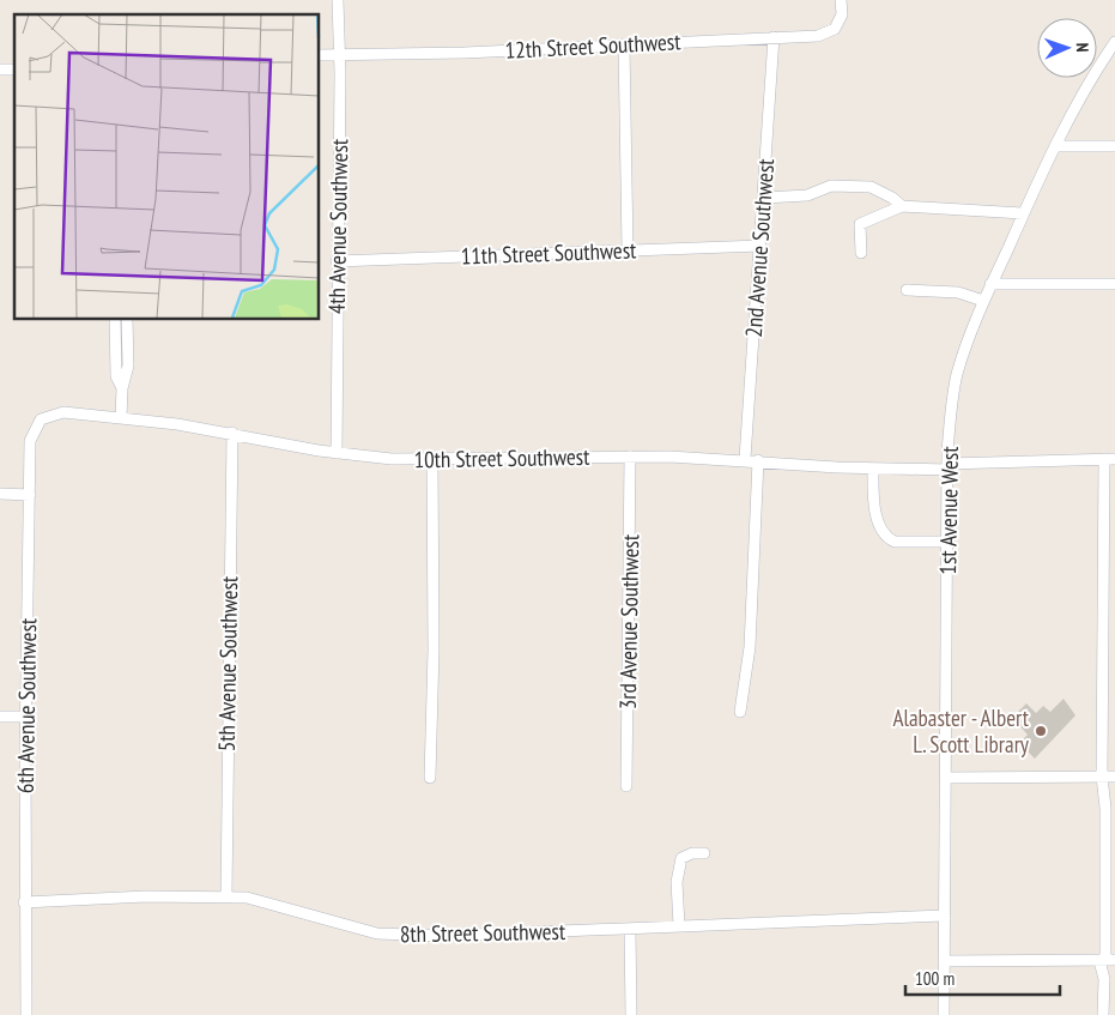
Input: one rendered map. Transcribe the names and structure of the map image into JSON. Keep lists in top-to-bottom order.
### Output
{
  "streets": {
    "street": [
      "12th Street Southwest",
      "4th Avenue Southwest",
      "2nd Avenue Southwest",
      "11th Street Southwest",
      "10th Street Southwest",
      "1st Avenue West",
      "3rd Avenue Southwest",
      "5th Avenue Southwest",
      "6th Avenue Southwest",
      "8th Street Southwest"
    ]
  },
  "crossings": [
    ["12th Street Southwest", "4th Avenue Southwest"],
    ["12th Street Southwest", "2nd Avenue Southwest"],
    ["4th Avenue Southwest", "11th Street Southwest"],
    ["4th Avenue Southwest", "10th Street Southwest"],
    ["2nd Avenue Southwest", "11th Street Southwest"],
    ["2nd Avenue Southwest", "10th Street Southwest"],
    ["10th Street Southwest", "1st Avenue West"],
    ["10th Street Southwest", "3rd Avenue Southwest"],
    ["10th Street Southwest", "5th Avenue Southwest"],
    ["10th Street Southwest", "6th Avenue Southwest"],
    ["1st Avenue West", "8th Street Southwest"],
    ["5th Avenue Southwest", "8th Street Southwest"],
    ["6th Avenue Southwest", "8th Street Southwest"]
  ],
  "places": ["Alabaster - Albert L. Scott Library"],
  "scale_bar": "100 m",
  "north": "right"
}
